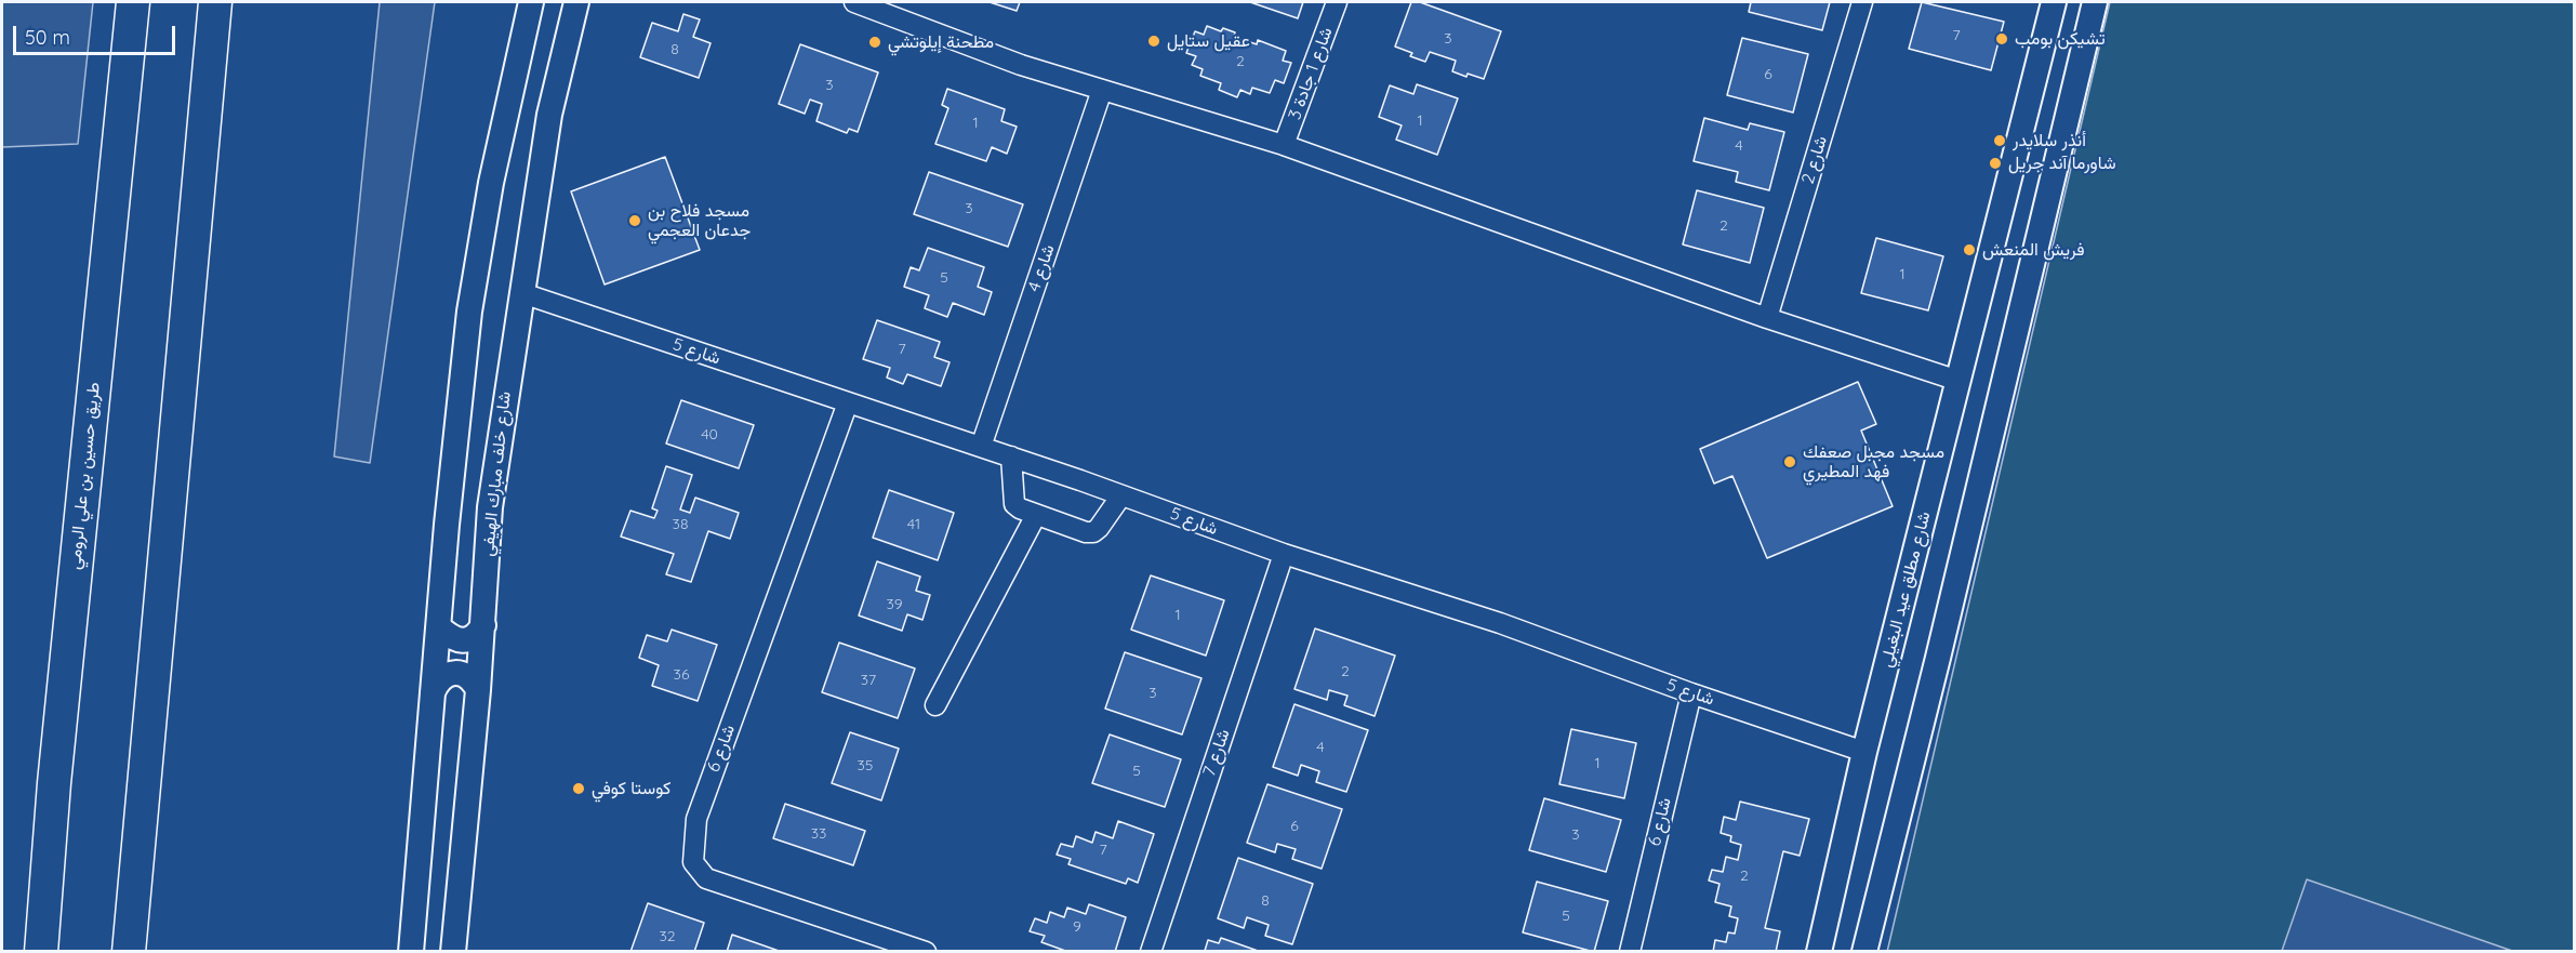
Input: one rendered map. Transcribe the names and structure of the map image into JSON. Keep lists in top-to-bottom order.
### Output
{
  "streets": {
    "highway": ["طريق حسين بن علي الرومي"],
    "street": [
      "شارع 1 جادة 3",
      "شارع 2",
      "شارع 4",
      "شارع 5",
      "شارع خلف مبارك الهيفي",
      "شارع مطلق عيد البغيلي",
      "شارع 6",
      "شارع 7"
    ]
  },
  "crossings": [
    ["شارع 4", "شارع 5"],
    ["شارع 5", "شارع خلف مبارك الهيفي"],
    ["شارع 5", "شارع مطلق عيد البغيلي"],
    ["شارع 5", "شارع 6"],
    ["شارع 5", "شارع 7"]
  ],
  "places": [
    "تشيكن بومب",
    "عقيل ستايل",
    "مطحنة إيلوتشي",
    "أنذر سلايدر",
    "شاورما آند جريل",
    "مسجد فلاح بن جدعان العجمي",
    "فريش المنعش",
    "مسجد مجبل صعفك فهد المطيري",
    "كوستا كوفي"
  ],
  "house_numbers": [
    "7",
    "3",
    "8",
    "2",
    "6",
    "3",
    "1",
    "1",
    "4",
    "3",
    "2",
    "1",
    "5",
    "7",
    "40",
    "38",
    "41",
    "39",
    "1",
    "2",
    "36",
    "37",
    "3",
    "4",
    "1",
    "35",
    "5",
    "6",
    "33",
    "3",
    "7",
    "2",
    "8",
    "5",
    "9",
    "32"
  ],
  "scale_bar": "50 m"
}
